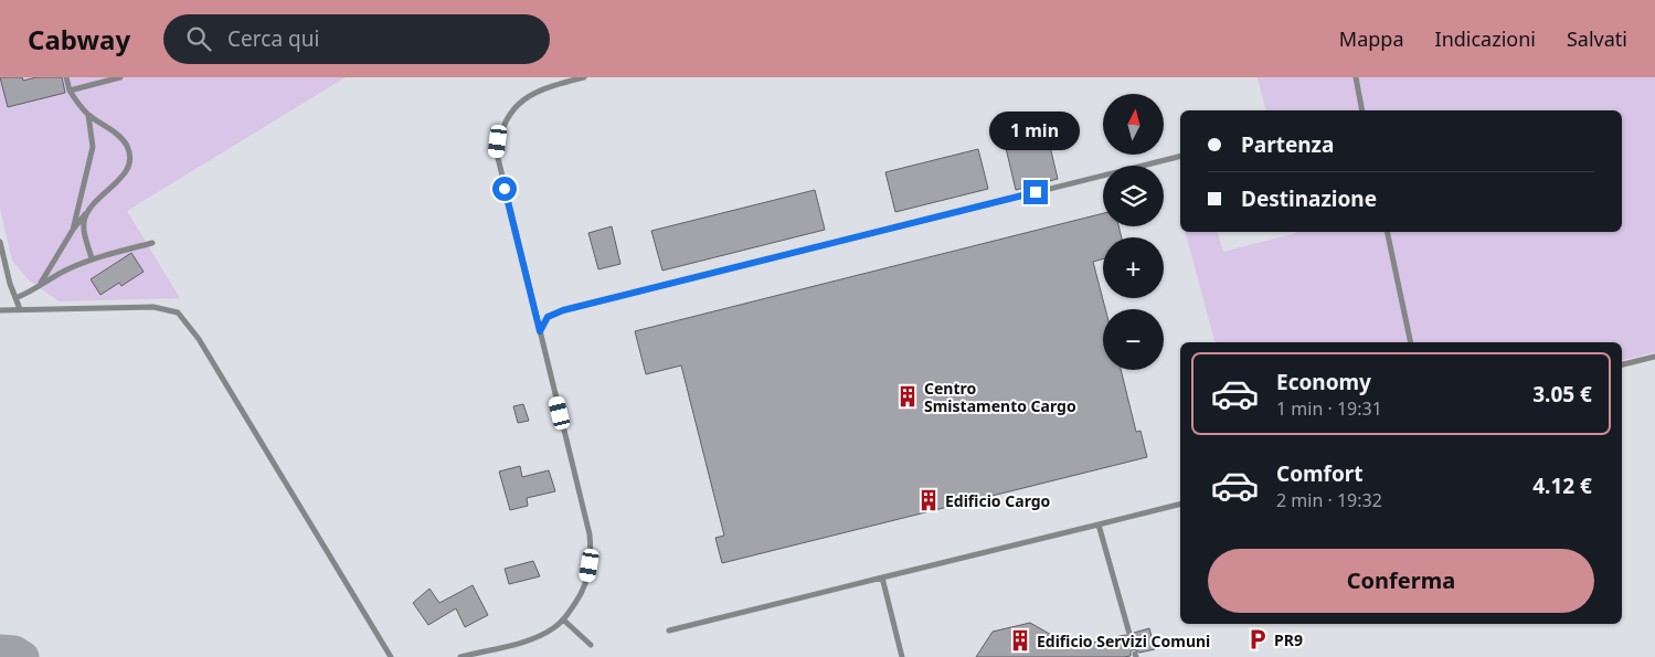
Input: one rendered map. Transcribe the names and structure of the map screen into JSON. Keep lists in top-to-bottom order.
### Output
{
  "places": {
    "building": ["Centro Smistamento Cargo", "Edificio Cargo", "Edificio Servizi Comuni"],
    "parking": ["PR9"]
  },
  "north": "top",
  "page": {
    "header": "Cabway",
    "search": "Cerca qui",
    "nav": ["Mappa", "Indicazioni", "Salvati"],
    "map_buttons": ["+", "−"],
    "banner": ["Partenza", "Destinazione"],
    "bubble": "1 min",
    "list": [
      {
        "name": "Economy",
        "note": "1 min · 19:31",
        "value": "3.05 €"
      },
      {
        "name": "Comfort",
        "note": "2 min · 19:32",
        "value": "4.12 €"
      }
    ],
    "buttons": "Conferma"
  }
}
